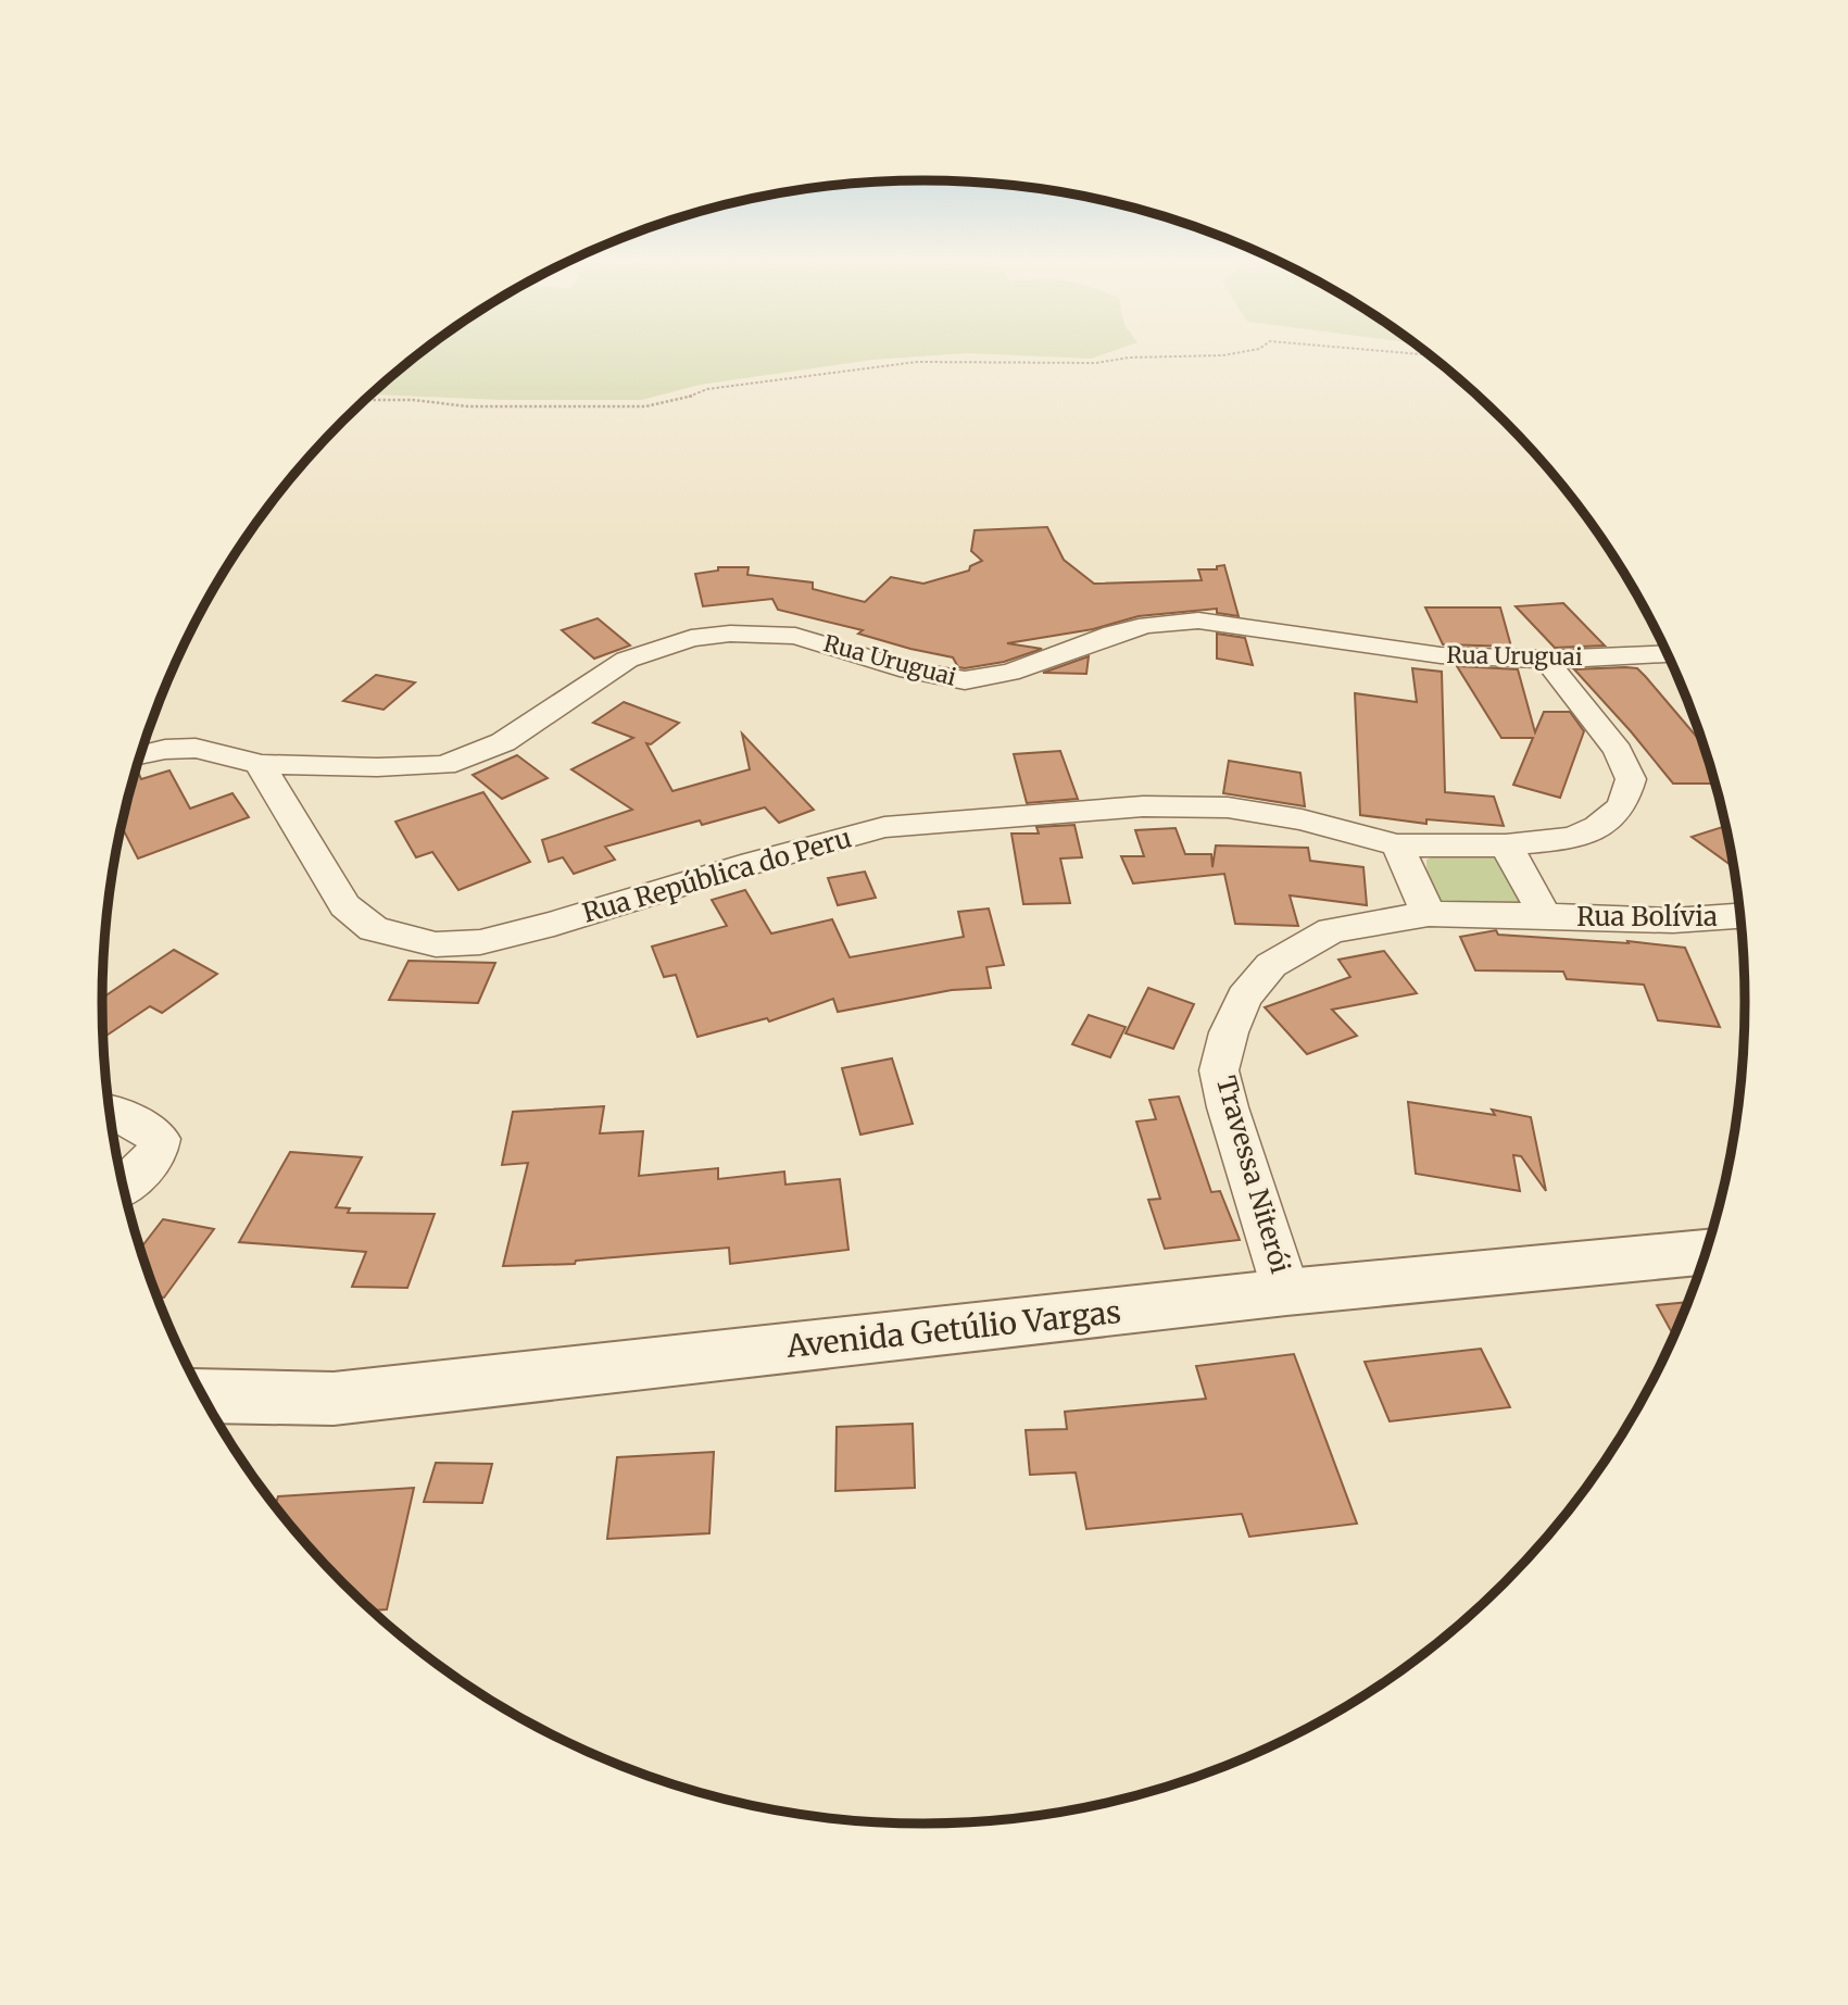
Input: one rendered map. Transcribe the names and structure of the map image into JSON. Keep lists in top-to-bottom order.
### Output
{
  "streets": {
    "street": [
      "Rua Uruguai",
      "Rua República do Peru",
      "Rua Bolívia",
      "Travessa Niterói",
      "Avenida Getúlio Vargas"
    ]
  },
  "crossings": [
    ["Rua Uruguai", "Rua República do Peru"],
    ["Rua Bolívia", "Travessa Niterói"],
    ["Travessa Niterói", "Avenida Getúlio Vargas"]
  ]
}
